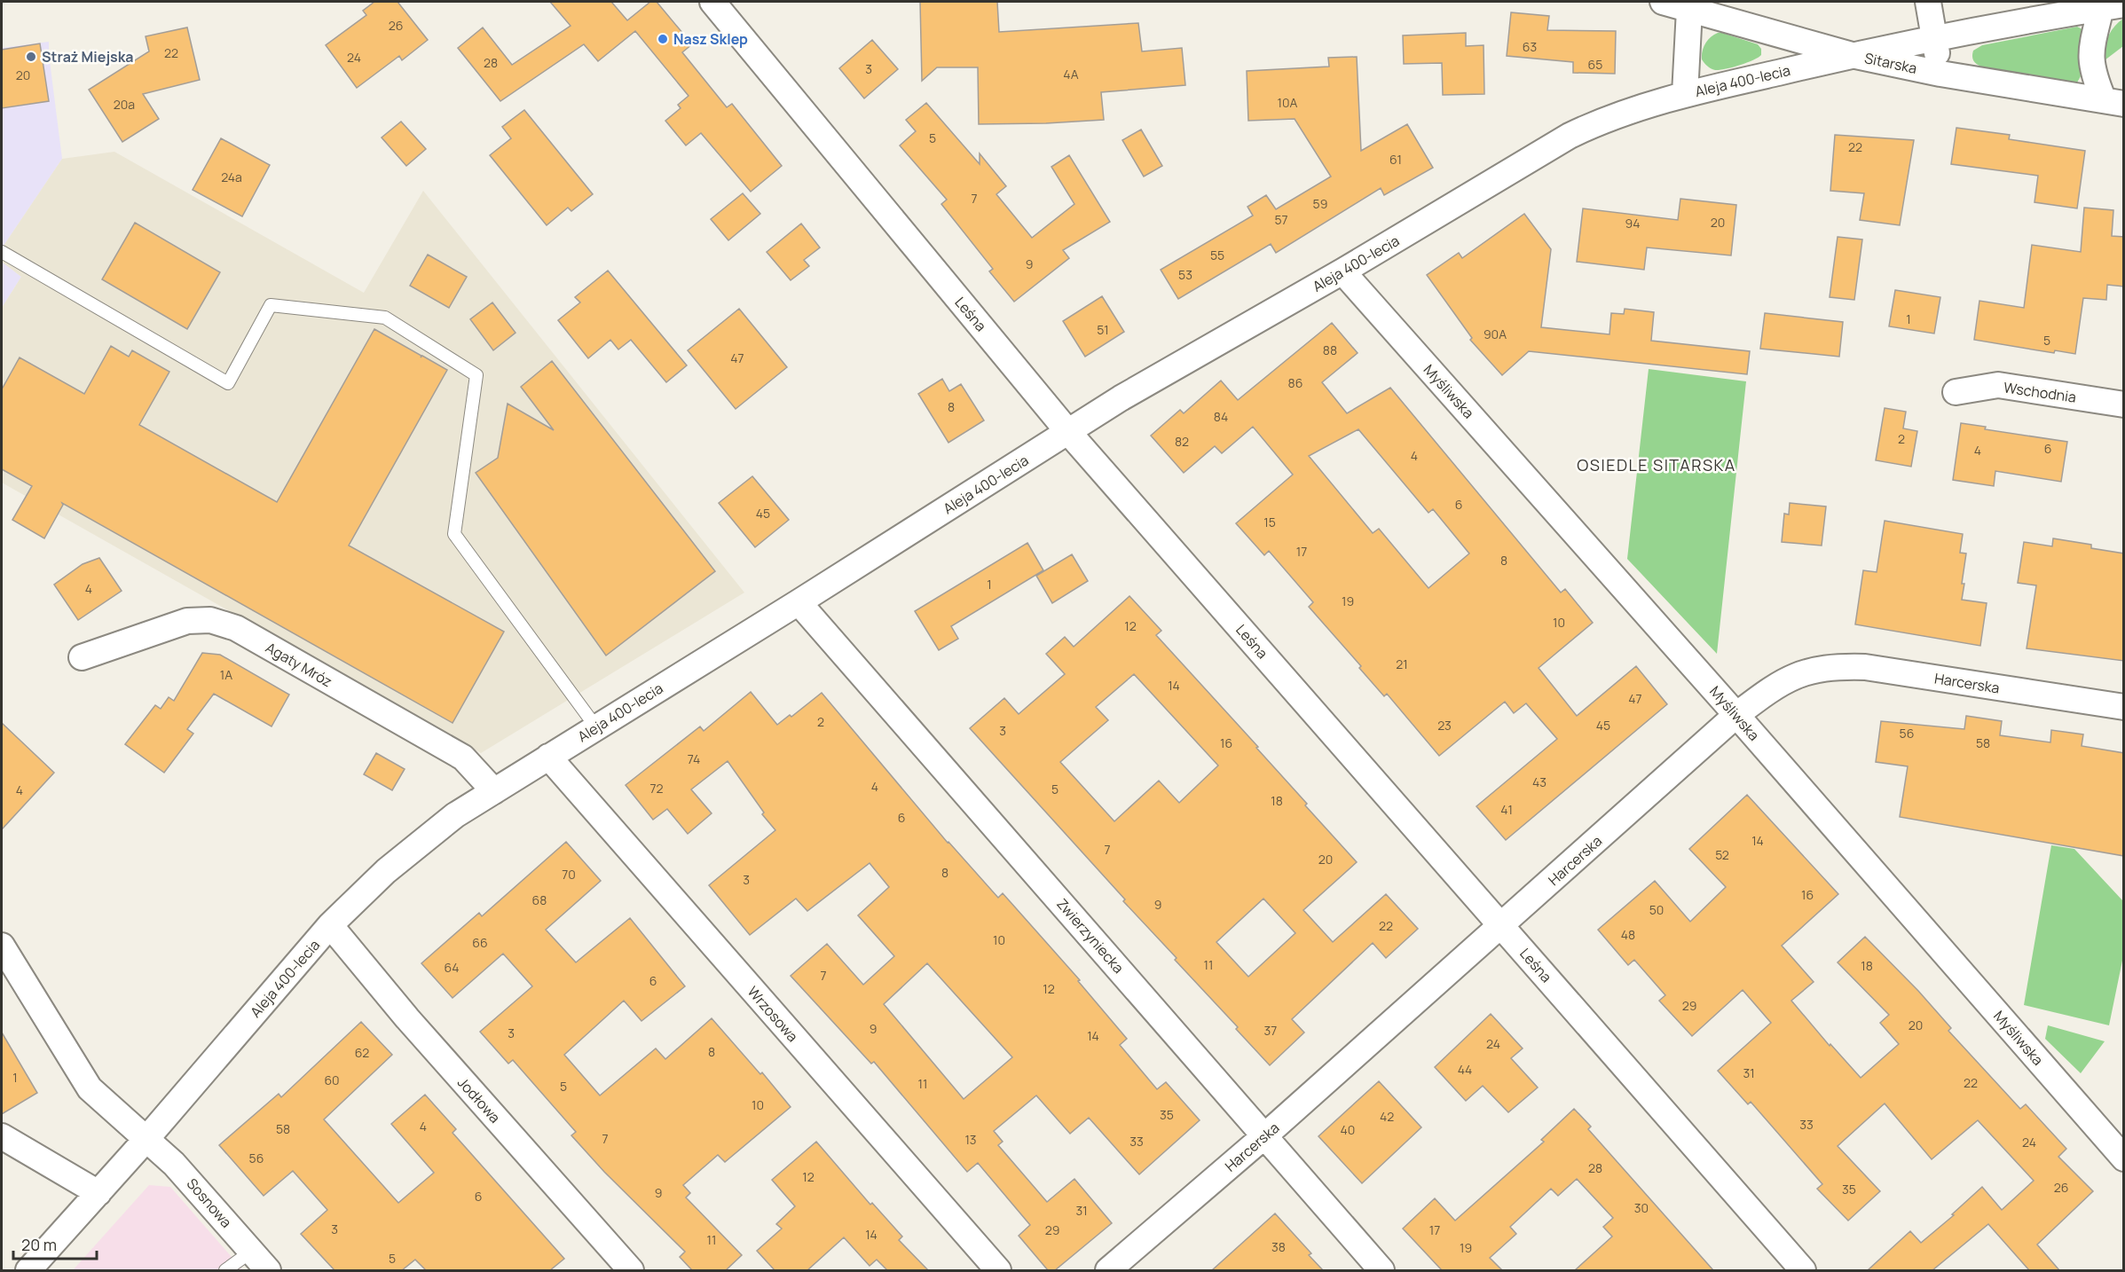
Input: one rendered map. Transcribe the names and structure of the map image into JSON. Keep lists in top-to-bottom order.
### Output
{
  "streets": {
    "street": [
      "Sitarska",
      "Aleja 400-lecia",
      "Leśna",
      "Myśliwska",
      "Wschodnia",
      "Agaty Mróz",
      "Harcerska",
      "Zwierzyniecka",
      "Wrzosowa",
      "Jodłowa",
      "Sosnowa"
    ]
  },
  "crossings": [
    ["Sitarska", "Aleja 400-lecia"],
    ["Aleja 400-lecia", "Leśna"],
    ["Aleja 400-lecia", "Myśliwska"],
    ["Aleja 400-lecia", "Agaty Mróz"],
    ["Aleja 400-lecia", "Zwierzyniecka"],
    ["Aleja 400-lecia", "Wrzosowa"],
    ["Aleja 400-lecia", "Jodłowa"],
    ["Aleja 400-lecia", "Sosnowa"],
    ["Leśna", "Harcerska"],
    ["Myśliwska", "Harcerska"],
    ["Harcerska", "Zwierzyniecka"]
  ],
  "districts": ["OSIEDLE SITARSKA"],
  "places": ["Nasz Sklep", "Straż Miejska"],
  "house_numbers": [
    "26",
    "63",
    "22",
    "24",
    "28",
    "65",
    "3",
    "4A",
    "20",
    "10A",
    "20a",
    "5",
    "22",
    "61",
    "24a",
    "7",
    "59",
    "57",
    "20",
    "94",
    "55",
    "9",
    "53",
    "1",
    "51",
    "90A",
    "5",
    "88",
    "47",
    "86",
    "8",
    "84",
    "2",
    "82",
    "6",
    "4",
    "4",
    "6",
    "45",
    "15",
    "17",
    "8",
    "1",
    "4",
    "19",
    "10",
    "12",
    "21",
    "1A",
    "14",
    "47",
    "2",
    "23",
    "45",
    "3",
    "56",
    "16",
    "58",
    "74",
    "43",
    "4",
    "72",
    "5",
    "4",
    "18",
    "41",
    "6",
    "14",
    "7",
    "52",
    "20",
    "8",
    "70",
    "3",
    "16",
    "68",
    "9",
    "50",
    "22",
    "48",
    "10",
    "66",
    "11",
    "18",
    "64",
    "7",
    "6",
    "12",
    "29",
    "20",
    "9",
    "37",
    "3",
    "14",
    "24",
    "8",
    "62",
    "44",
    "31",
    "1",
    "60",
    "22",
    "11",
    "5",
    "10",
    "35",
    "42",
    "33",
    "4",
    "58",
    "40",
    "7",
    "13",
    "33",
    "24",
    "56",
    "28",
    "12",
    "26",
    "35",
    "9",
    "6",
    "30",
    "31",
    "3",
    "29",
    "17",
    "14",
    "11",
    "38",
    "19",
    "5"
  ],
  "scale_bar": "20 m"
}
